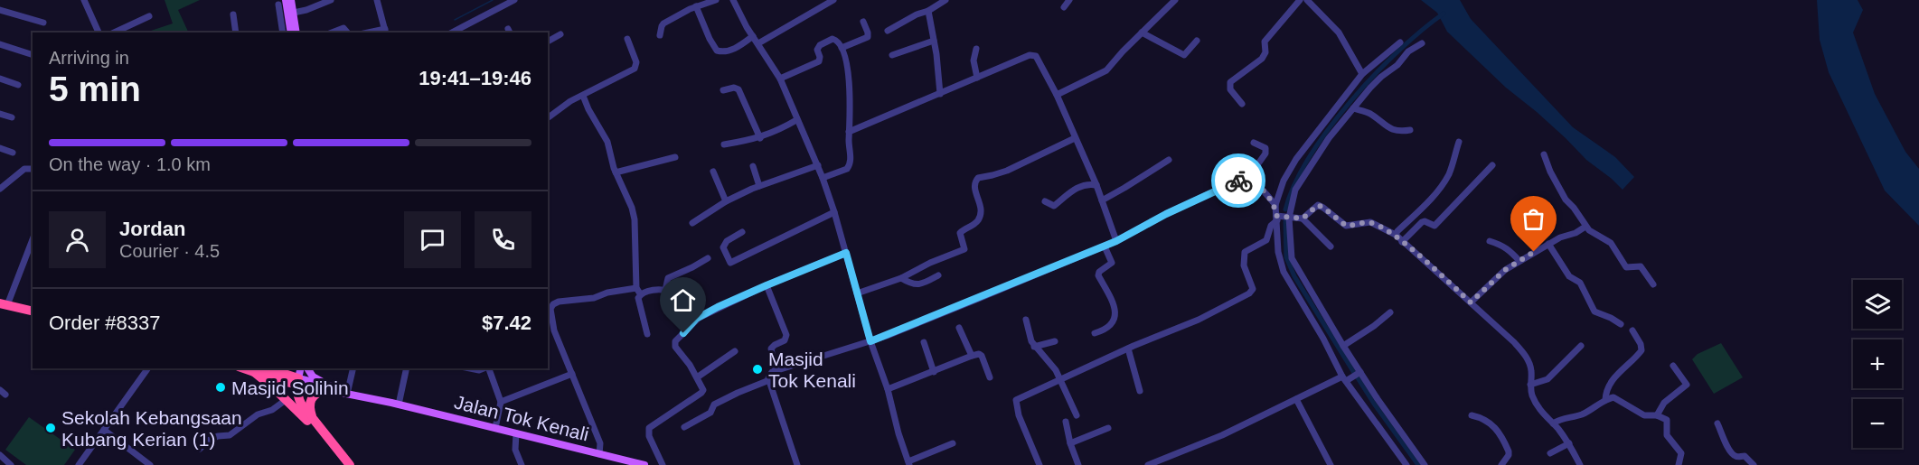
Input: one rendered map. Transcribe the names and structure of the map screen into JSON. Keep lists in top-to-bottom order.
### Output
{
  "streets": {
    "main road": ["Jalan Tok Kenali"]
  },
  "places": ["Masjid Tok Kenali", "Masjid Solihin", "Sekolah Kebangsaan Kubang Kerian (1)"],
  "page": {
    "heading": ["5 min", "Arriving in", "19:41–19:46"],
    "panel": [
      "Jordan",
      "Courier · 4.5",
      "Order #8337",
      "$7.42"
    ],
    "bar": "On the way · 1.0 km",
    "map_buttons": ["+", "−"]
  }
}
